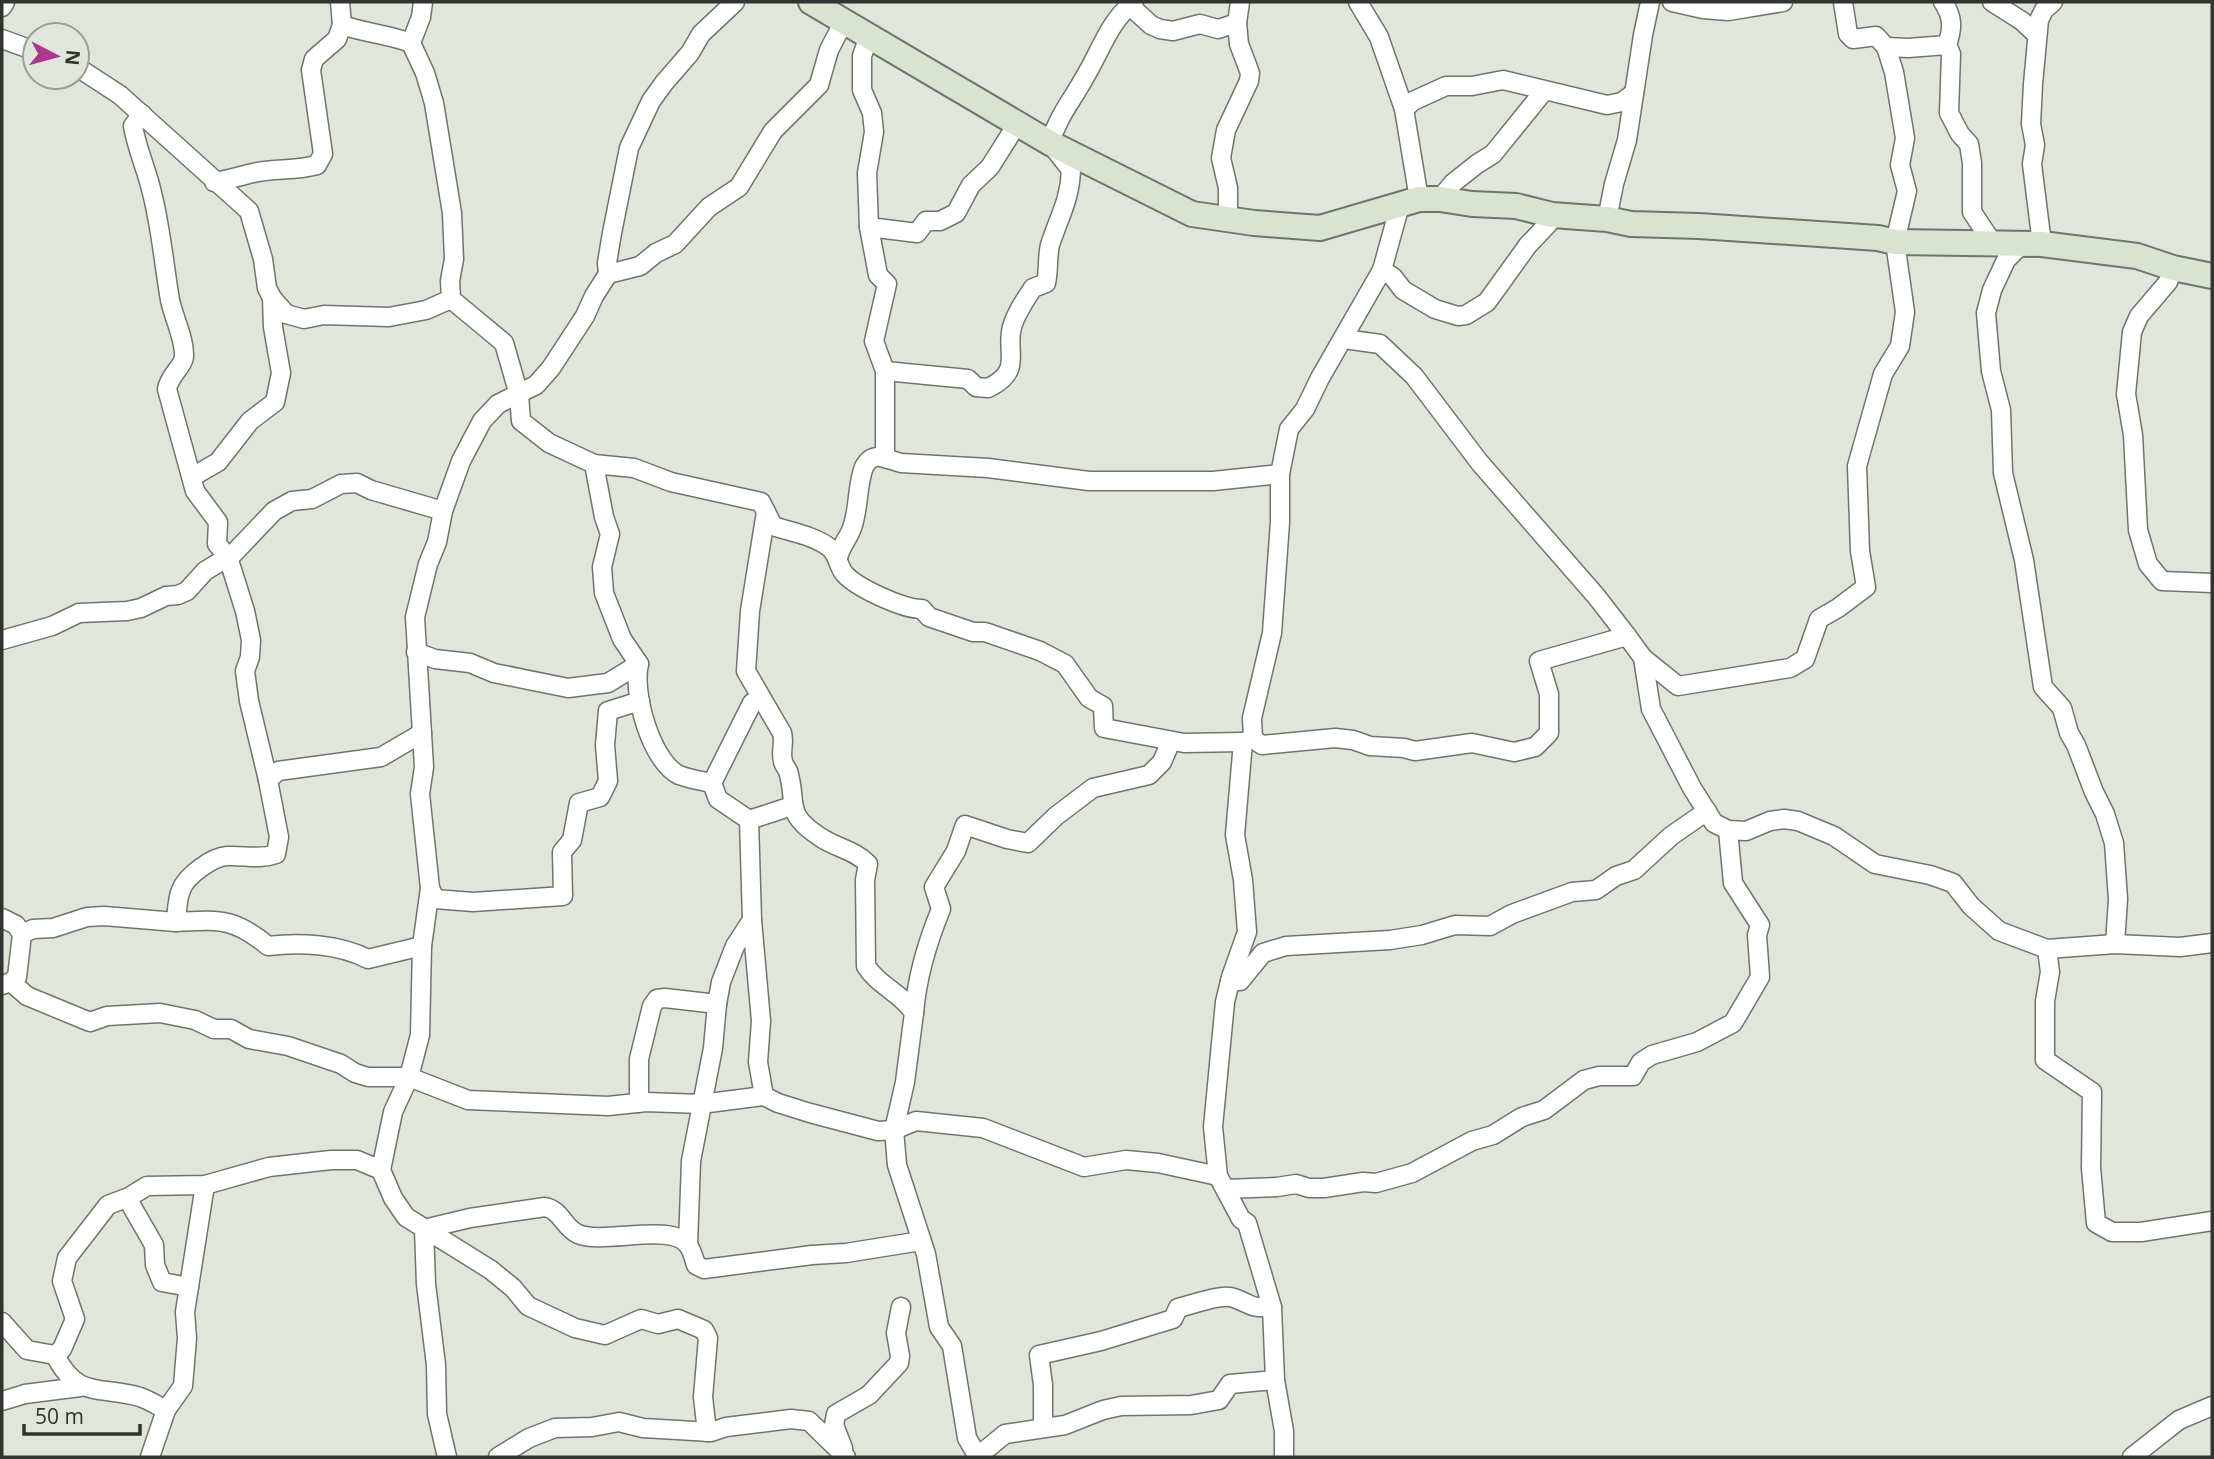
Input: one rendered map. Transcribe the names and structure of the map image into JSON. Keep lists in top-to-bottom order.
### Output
{
  "scale_bar": "50 m",
  "north": "right"
}
